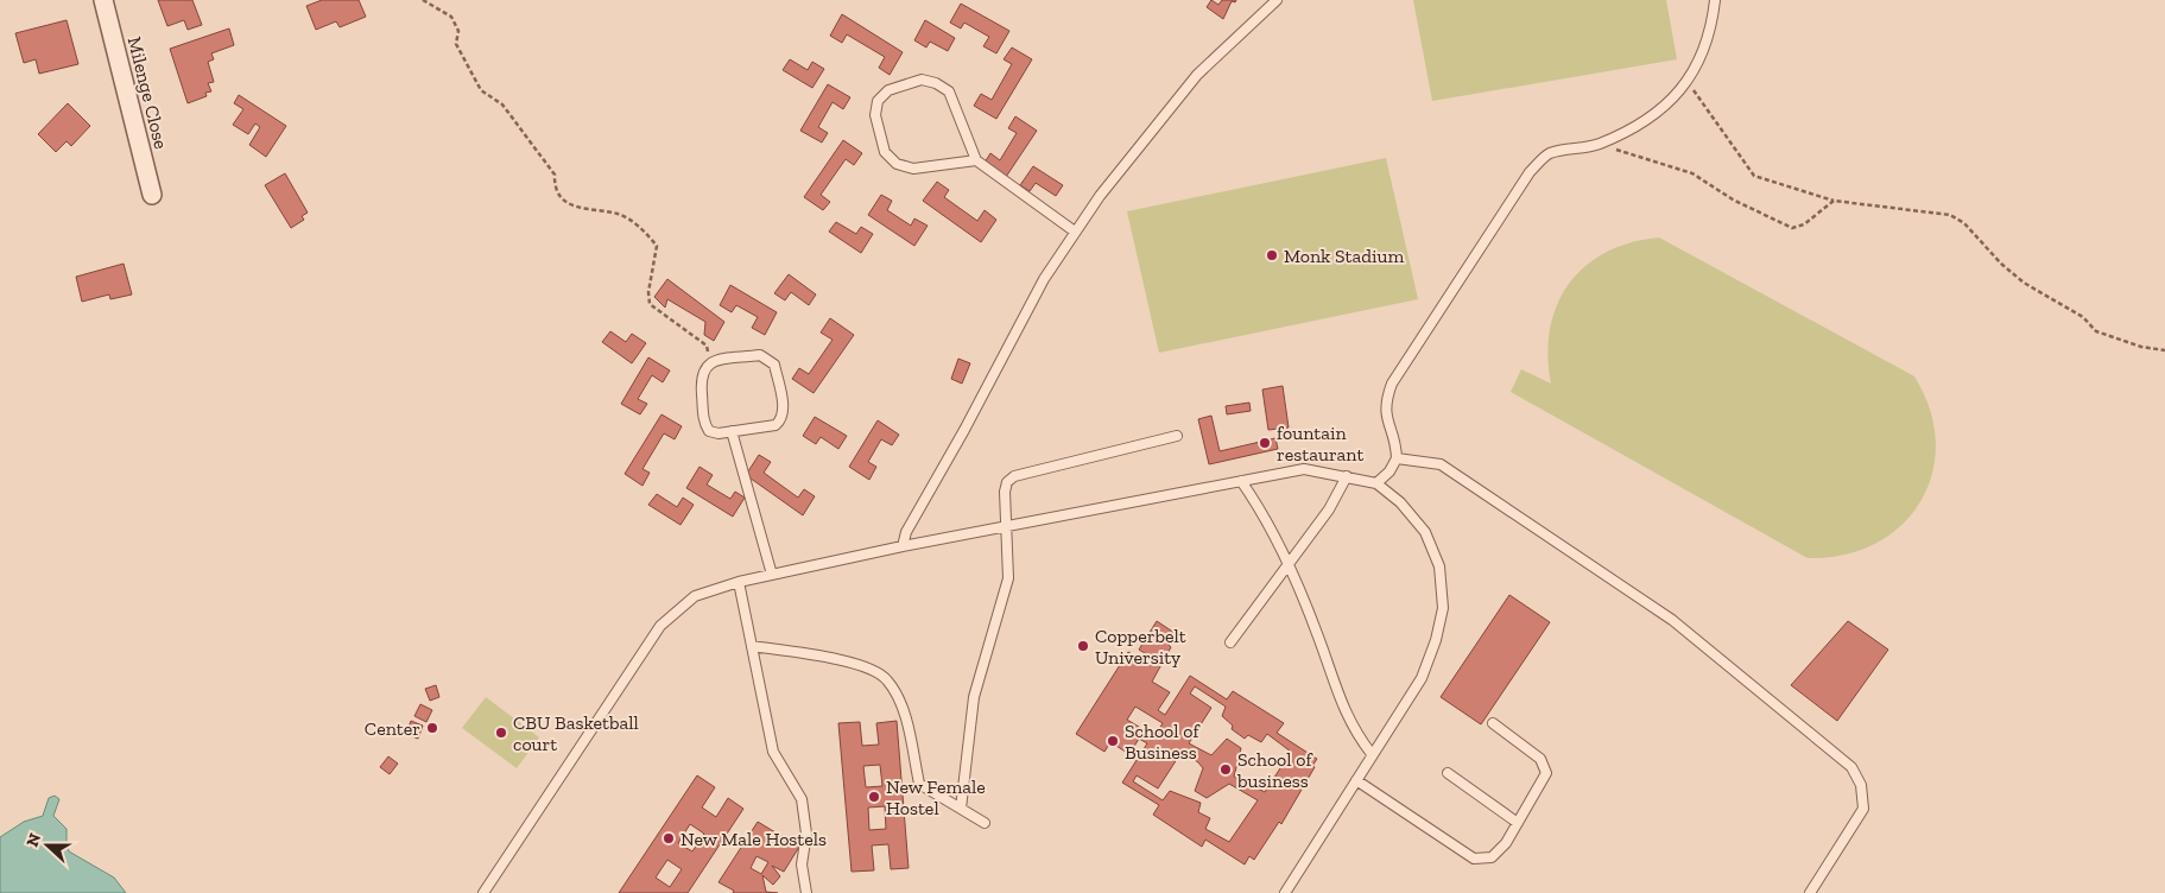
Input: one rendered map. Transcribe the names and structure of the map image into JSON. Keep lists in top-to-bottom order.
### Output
{
  "streets": {
    "street": ["Milenge Close"]
  },
  "places": [
    "Monk Stadium",
    "fountain restaurant",
    "Copperbelt University",
    "Center",
    "CBU Basketball court",
    "School of Business",
    "School of business",
    "New Female Hostel",
    "New Male Hostels"
  ],
  "north": "left"
}
